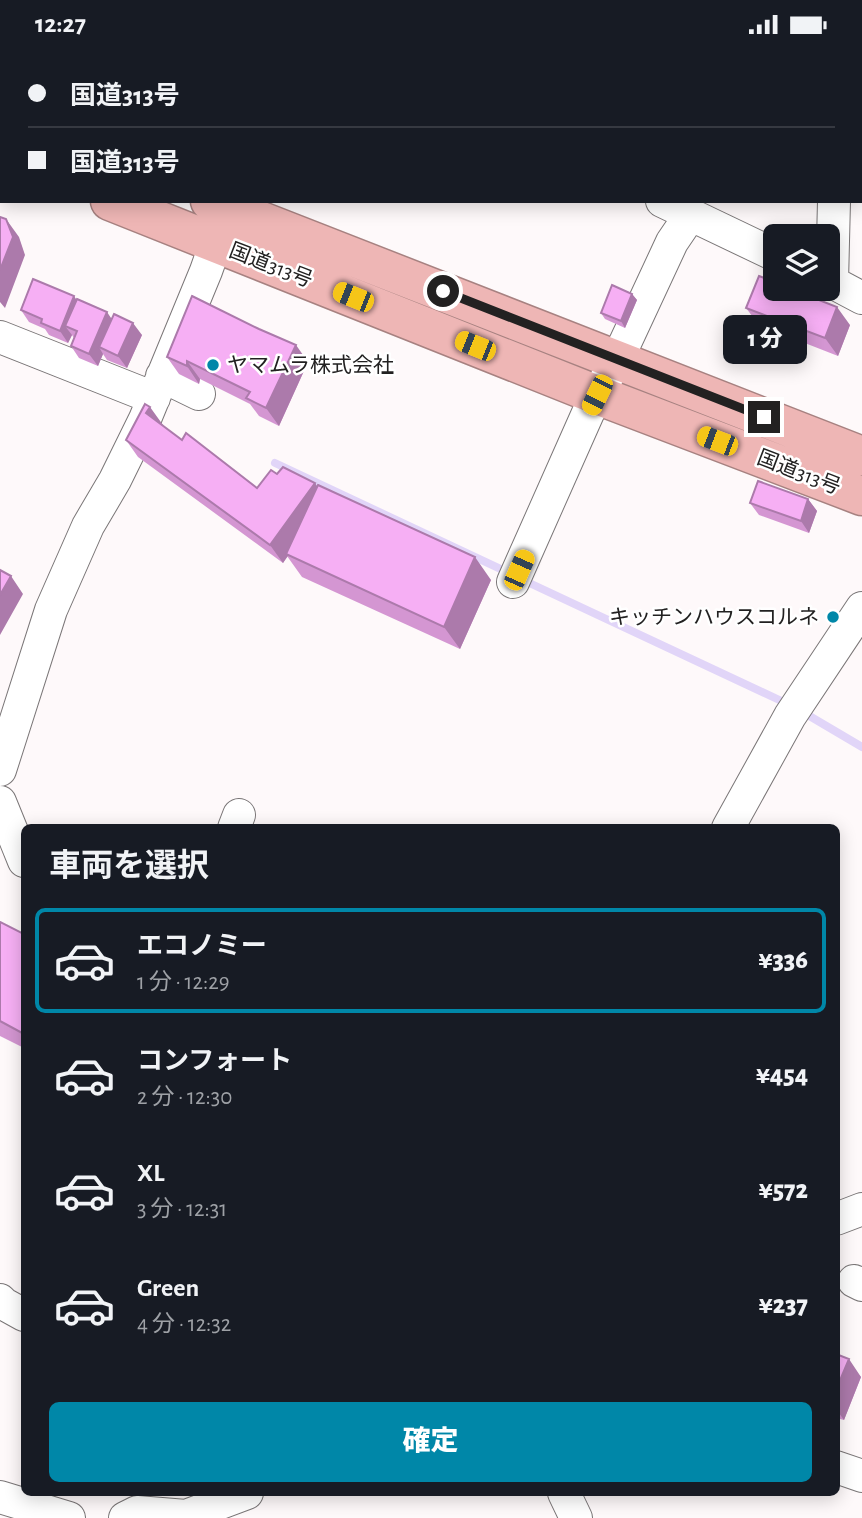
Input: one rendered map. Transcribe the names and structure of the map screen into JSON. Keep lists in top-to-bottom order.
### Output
{
  "streets": {
    "highway": ["国道313号"]
  },
  "places": ["ヤマムラ株式会社", "キッチンハウスコルネ"],
  "page": {
    "status": "12:27",
    "banner": ["国道313号", "国道313号"],
    "bubble": "1 分",
    "heading": "車両を選択",
    "list": [
      {
        "name": "エコノミー",
        "note": "1 分 · 12:29",
        "value": "¥336"
      },
      {
        "name": "コンフォート",
        "note": "2 分 · 12:30",
        "value": "¥454"
      },
      {
        "name": "XL",
        "note": "3 分 · 12:31",
        "value": "¥572"
      },
      {
        "name": "Green",
        "note": "4 分 · 12:32",
        "value": "¥237"
      }
    ],
    "buttons": "確定"
  }
}
